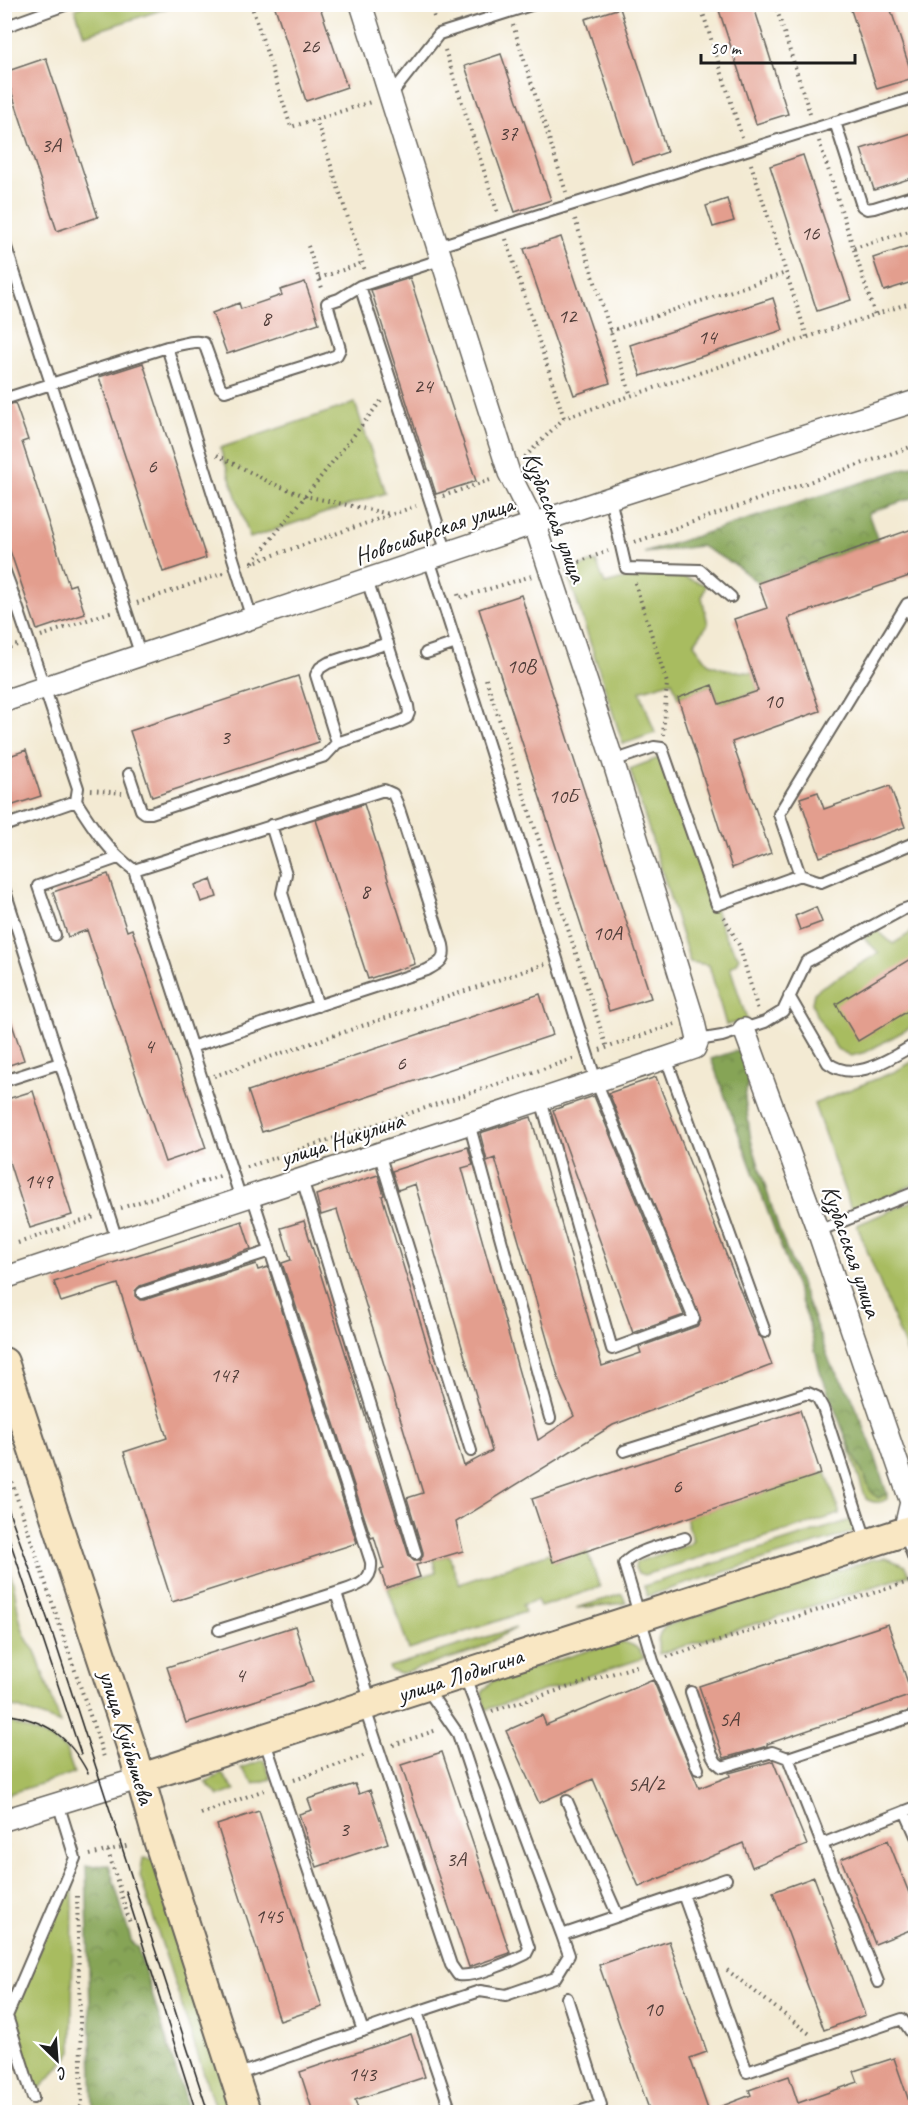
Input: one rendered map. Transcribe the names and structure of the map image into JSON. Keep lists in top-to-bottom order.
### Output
{
  "streets": {
    "main road": ["улица Лодыгина", "улица Куйбышева"],
    "street": ["Кузбасская улица", "Новосибирская улица", "улица Никулина"]
  },
  "crossings": [
    ["Кузбасская улица", "Новосибирская улица"],
    ["Кузбасская улица", "улица Никулина"],
    ["Кузбасская улица", "улица Лодыгина"],
    ["улица Лодыгина", "улица Куйбышева"]
  ],
  "house_numbers": [
    "26",
    "37",
    "3А",
    "16",
    "12",
    "8",
    "14",
    "24",
    "6",
    "10В",
    "10",
    "3",
    "10Б",
    "8",
    "10А",
    "4",
    "6",
    "149",
    "147",
    "6",
    "4",
    "5А",
    "5А/2",
    "3",
    "3А",
    "145",
    "10",
    "143"
  ],
  "scale_bar": "50 m",
  "north": "bottom right"
}
